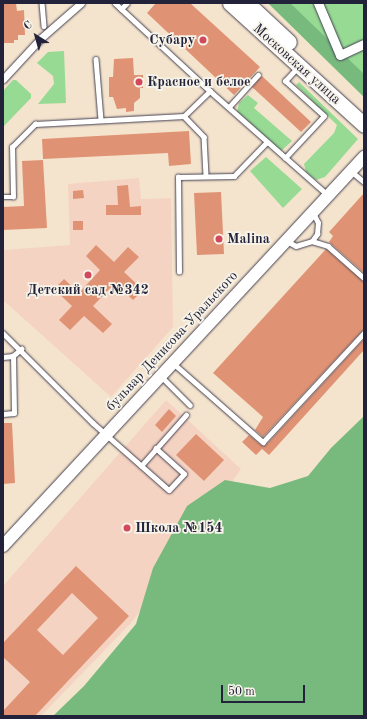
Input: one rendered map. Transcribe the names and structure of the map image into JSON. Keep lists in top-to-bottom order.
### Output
{
  "streets": {
    "main road": ["Московская улица"],
    "street": ["бульвар Денисова-Уральского"]
  },
  "places": [
    "Субару",
    "Красное и белое",
    "Malina",
    "Детский сад №342",
    "Школа №154"
  ],
  "scale_bar": "50 m",
  "north": "top left"
}
